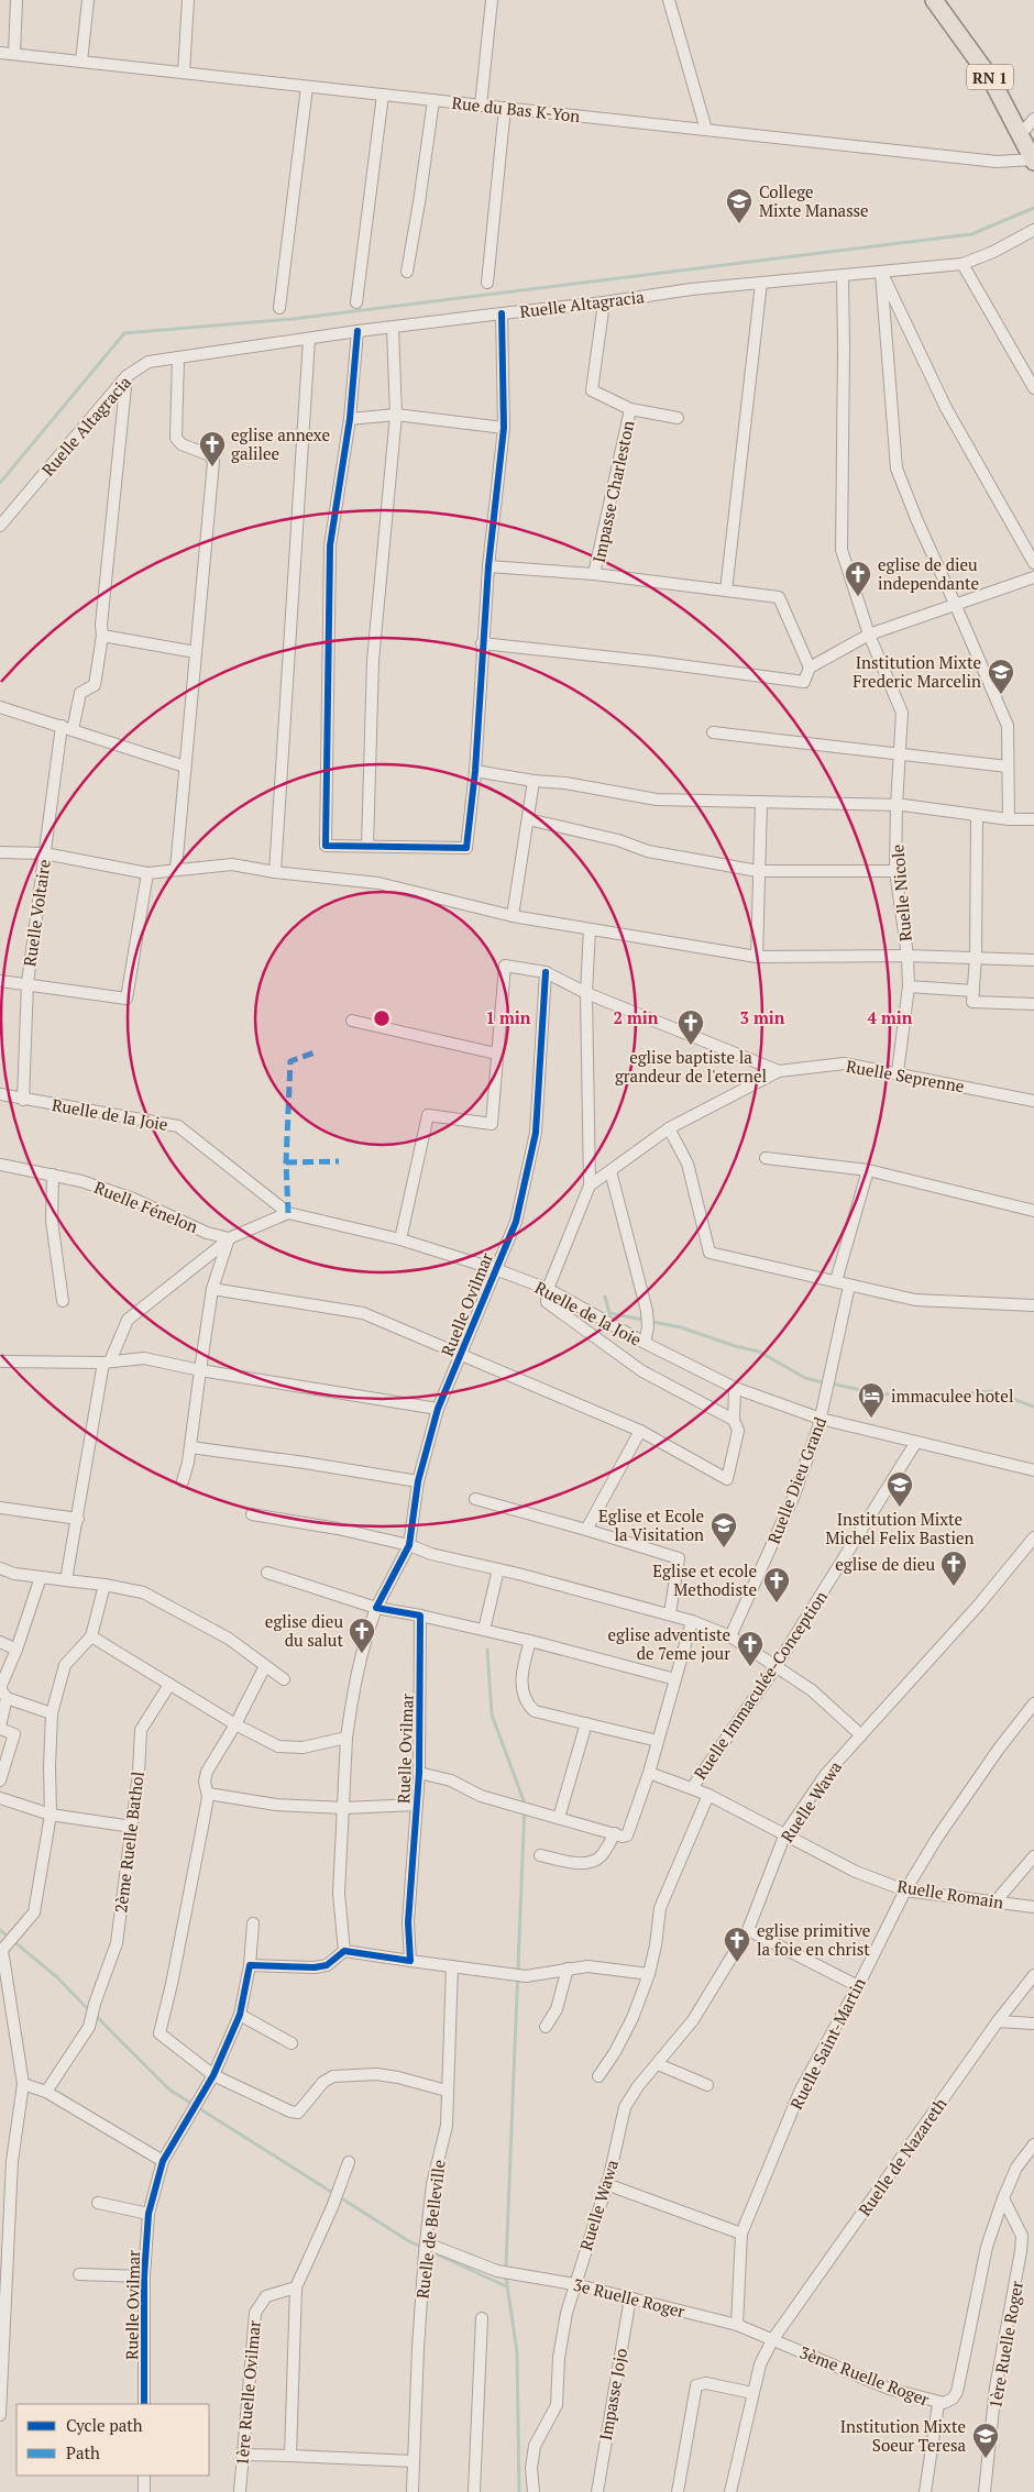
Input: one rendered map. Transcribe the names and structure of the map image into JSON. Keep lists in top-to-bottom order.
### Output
{
  "streets": {
    "main road": ["RN 1"],
    "street": [
      "Rue du Bas K-Yon",
      "Ruelle Altagracia",
      "Impasse Charleston",
      "Ruelle Nicole",
      "Ruelle Voltaire",
      "Ruelle Seprenne",
      "Ruelle de la Joie",
      "Ruelle Fénelon",
      "Ruelle Ovilmar",
      "Ruelle Dieu Grand",
      "Ruelle Immaculée-Conception",
      "Ruelle Wawa",
      "2ème Ruelle Bathol",
      "Ruelle Romain",
      "Ruelle Saint-Martin",
      "Ruelle de Nazareth",
      "Ruelle de Belleville",
      "3e Ruelle Roger",
      "1ère Ruelle Roger",
      "3ème Ruelle Roger",
      "1ère Ruelle Ovilmar",
      "Impasse Jojo"
    ]
  },
  "crossings": [
    ["RN 1", "Rue du Bas K-Yon"],
    ["Ruelle Nicole", "Ruelle Seprenne"],
    ["Ruelle Voltaire", "Ruelle de la Joie"],
    ["Ruelle de la Joie", "Ruelle Ovilmar"],
    ["Ruelle de la Joie", "Ruelle Dieu Grand"],
    ["Ruelle de la Joie", "Ruelle Immaculée-Conception"],
    ["Ruelle Immaculée-Conception", "Ruelle Romain"],
    ["Ruelle Wawa", "Ruelle Romain"],
    ["Ruelle Wawa", "3e Ruelle Roger"],
    ["Ruelle Romain", "Ruelle Saint-Martin"],
    ["Ruelle Saint-Martin", "3e Ruelle Roger"],
    ["Ruelle Saint-Martin", "3ème Ruelle Roger"],
    ["Ruelle de Nazareth", "3ème Ruelle Roger"],
    ["Ruelle de Belleville", "3e Ruelle Roger"],
    ["3e Ruelle Roger", "3ème Ruelle Roger"],
    ["3e Ruelle Roger", "Impasse Jojo"],
    ["1ère Ruelle Roger", "3ème Ruelle Roger"]
  ],
  "places": {
    "school or university": [
      "College Mixte Manasse",
      "Institution Mixte Frederic Marcelin",
      "Institution Mixte Michel Felix Bastien",
      "Eglise et Ecole la Visitation",
      "Institution Mixte Soeur Teresa"
    ],
    "church": [
      "eglise annexe galilee",
      "eglise de dieu independante",
      "eglise baptiste la grandeur de l'eternel",
      "eglise de dieu",
      "Eglise et ecole Methodiste",
      "eglise dieu du salut",
      "eglise adventiste de 7eme jour",
      "eglise primitive la foie en christ"
    ],
    "hotel": ["immaculee hotel"]
  },
  "legend": ["Cycle path", "Path"],
  "rings": [
    "1 min",
    "2 min",
    "3 min",
    "4 min"
  ]
}
